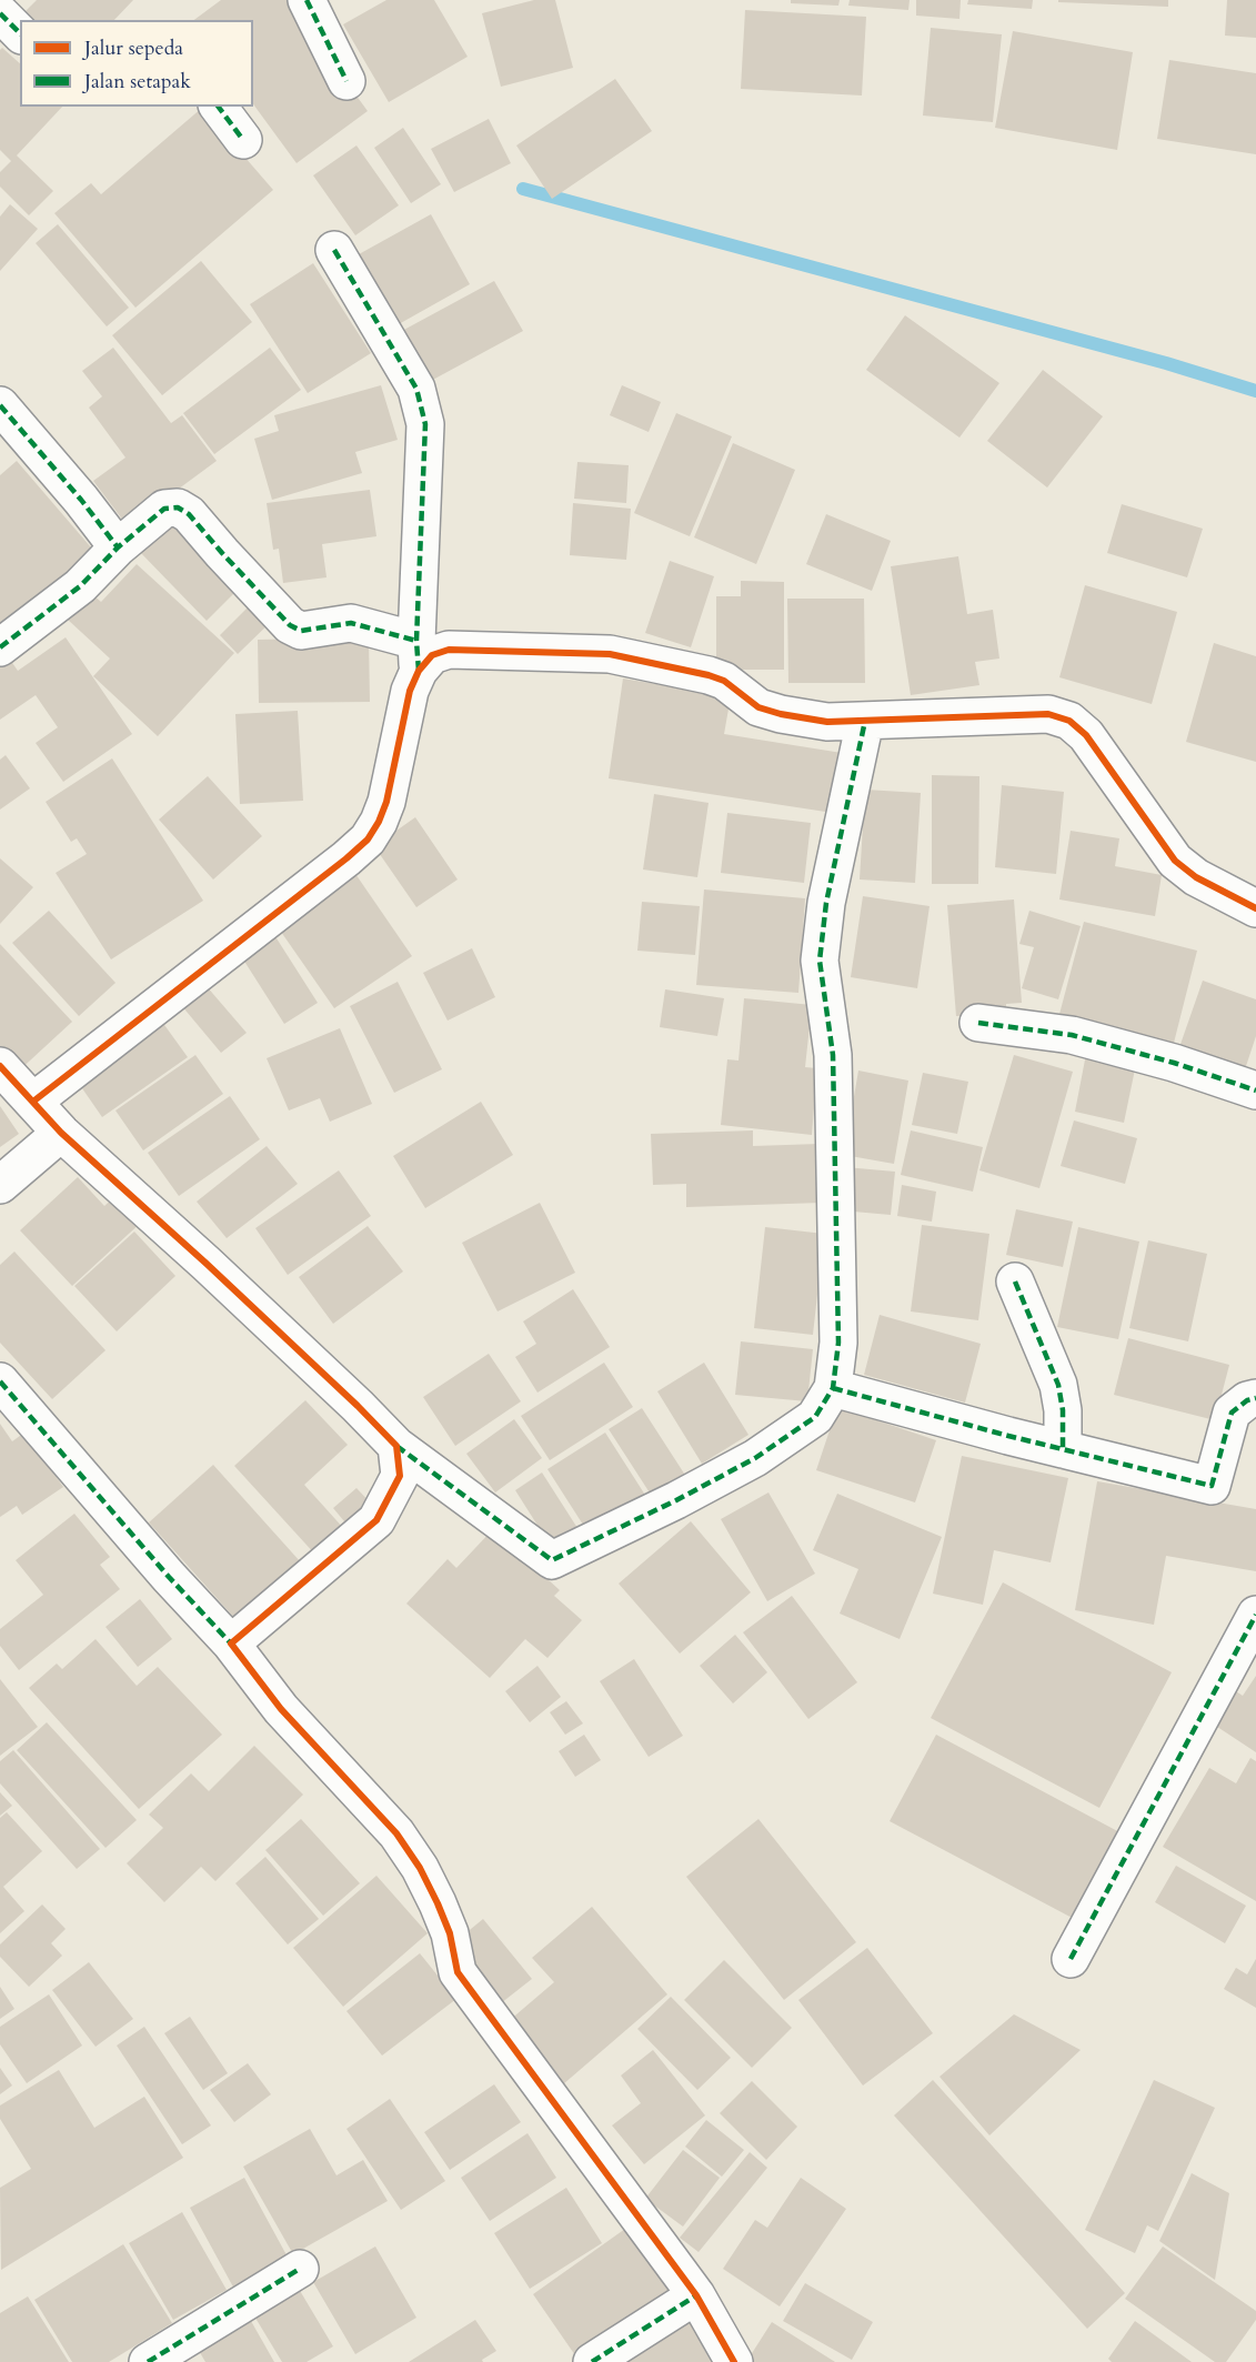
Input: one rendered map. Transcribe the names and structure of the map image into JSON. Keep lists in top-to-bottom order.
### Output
{
  "legend": ["Jalur sepeda", "Jalan setapak"]
}
